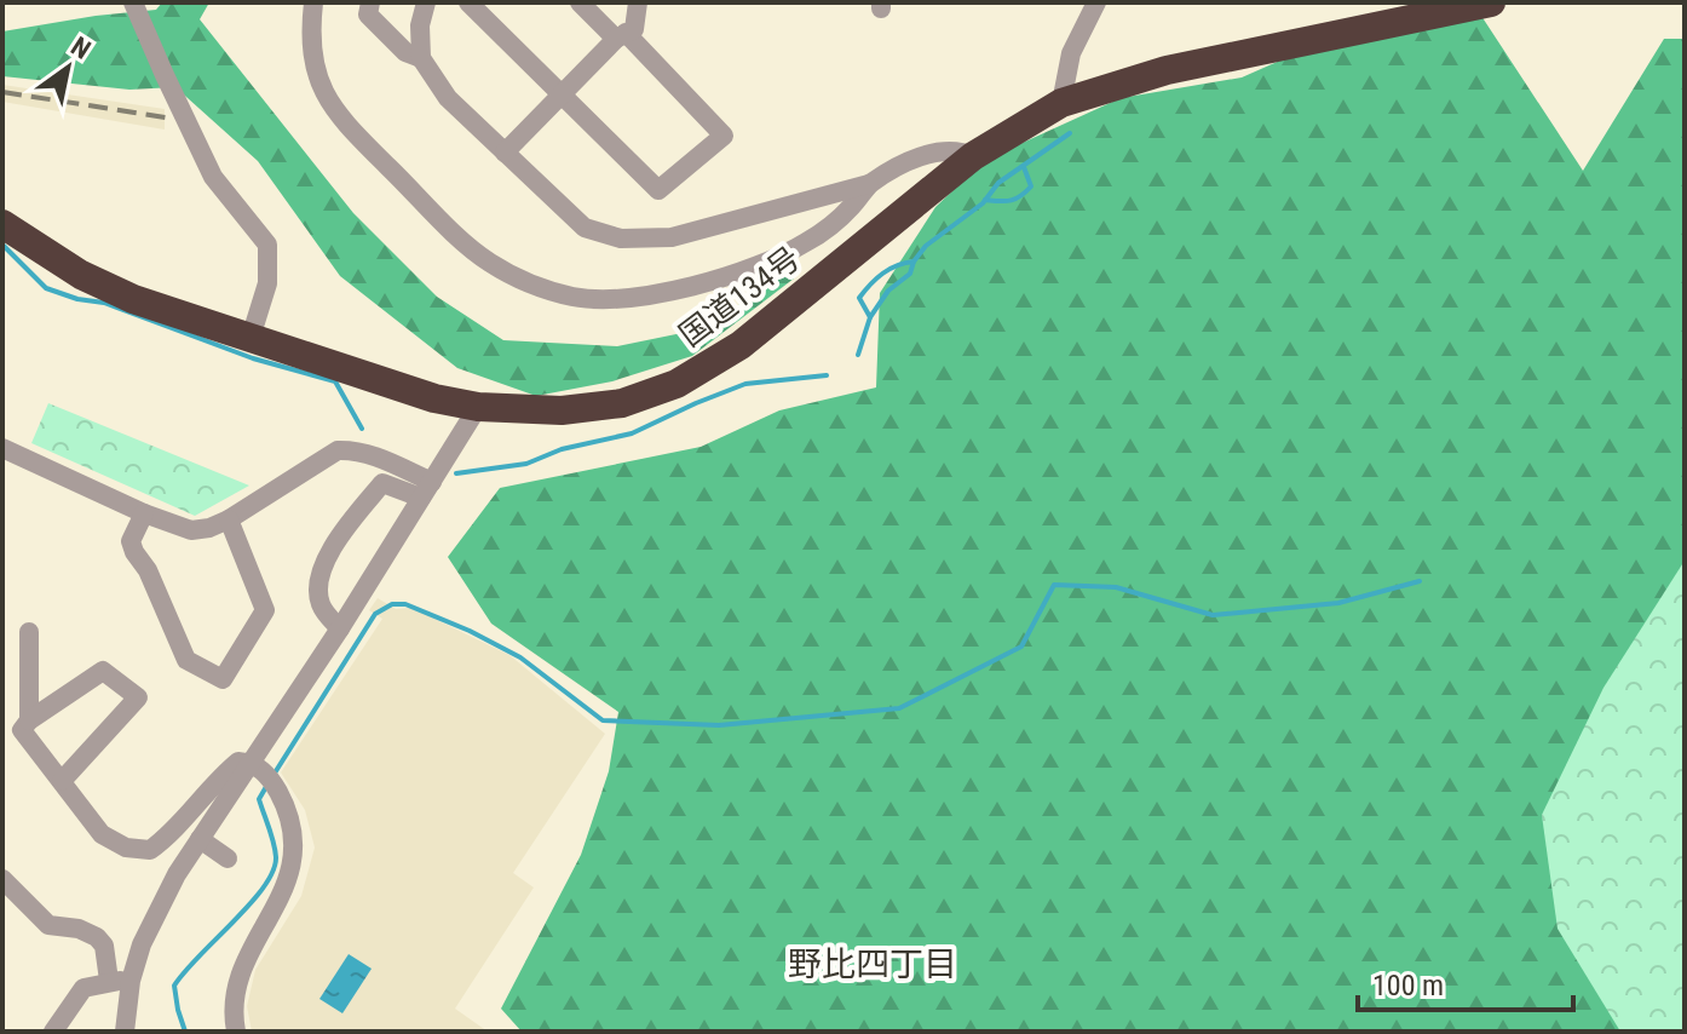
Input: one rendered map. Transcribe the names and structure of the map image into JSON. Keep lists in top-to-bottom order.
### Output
{
  "streets": {
    "highway": ["国道134号"]
  },
  "districts": ["野比四丁目"],
  "scale_bar": "100 m",
  "north": "top right"
}
